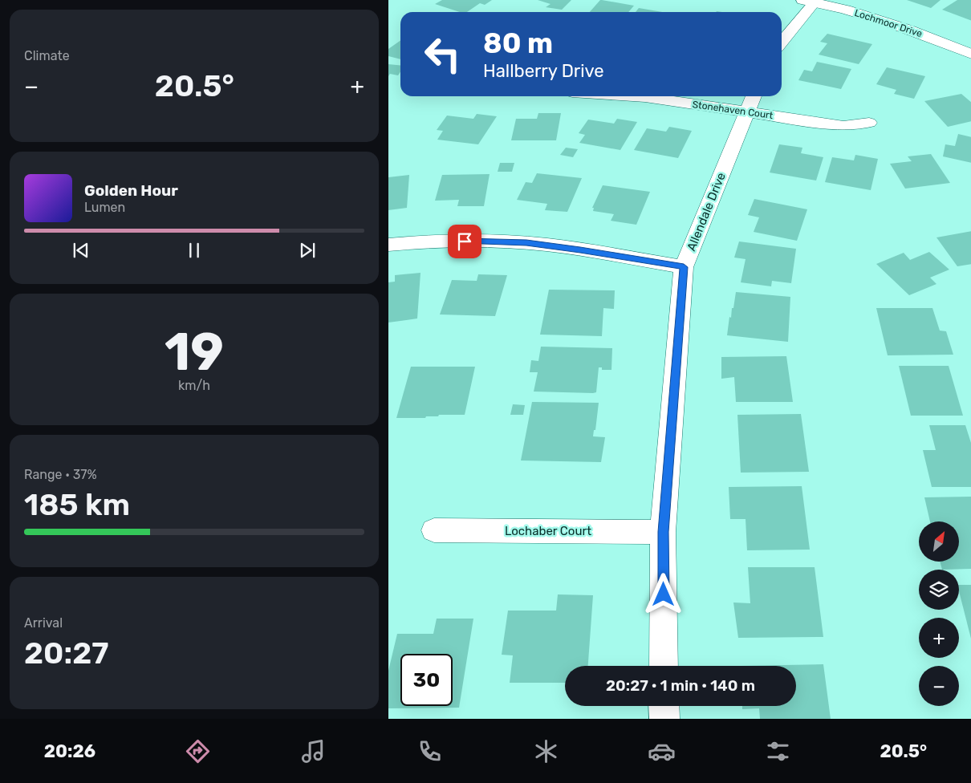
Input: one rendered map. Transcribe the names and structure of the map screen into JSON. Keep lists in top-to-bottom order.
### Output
{
  "streets": {
    "street": [
      "Lochmoor Drive",
      "Stonehaven Court",
      "Allendale Drive",
      "Lochaber Court"
    ]
  },
  "crossings": [
    ["Stonehaven Court", "Allendale Drive"],
    ["Allendale Drive", "Lochaber Court"]
  ],
  "north": "top right",
  "page": {
    "tile": [
      "Climate",
      ["19", "km/h"],
      ["Range · 37%", "185 km"],
      ["Arrival", "20:27"]
    ],
    "turn": ["80 m", "Hallberry Drive"],
    "heat": ["−", "20.5°", "+"],
    "song": ["Golden Hour", "Lumen"],
    "map_buttons": ["+", "−"],
    "limit": "30",
    "trip": "20:27 · 1 min · 140 m",
    "tabs": ["20:26", "20.5°"]
  }
}
